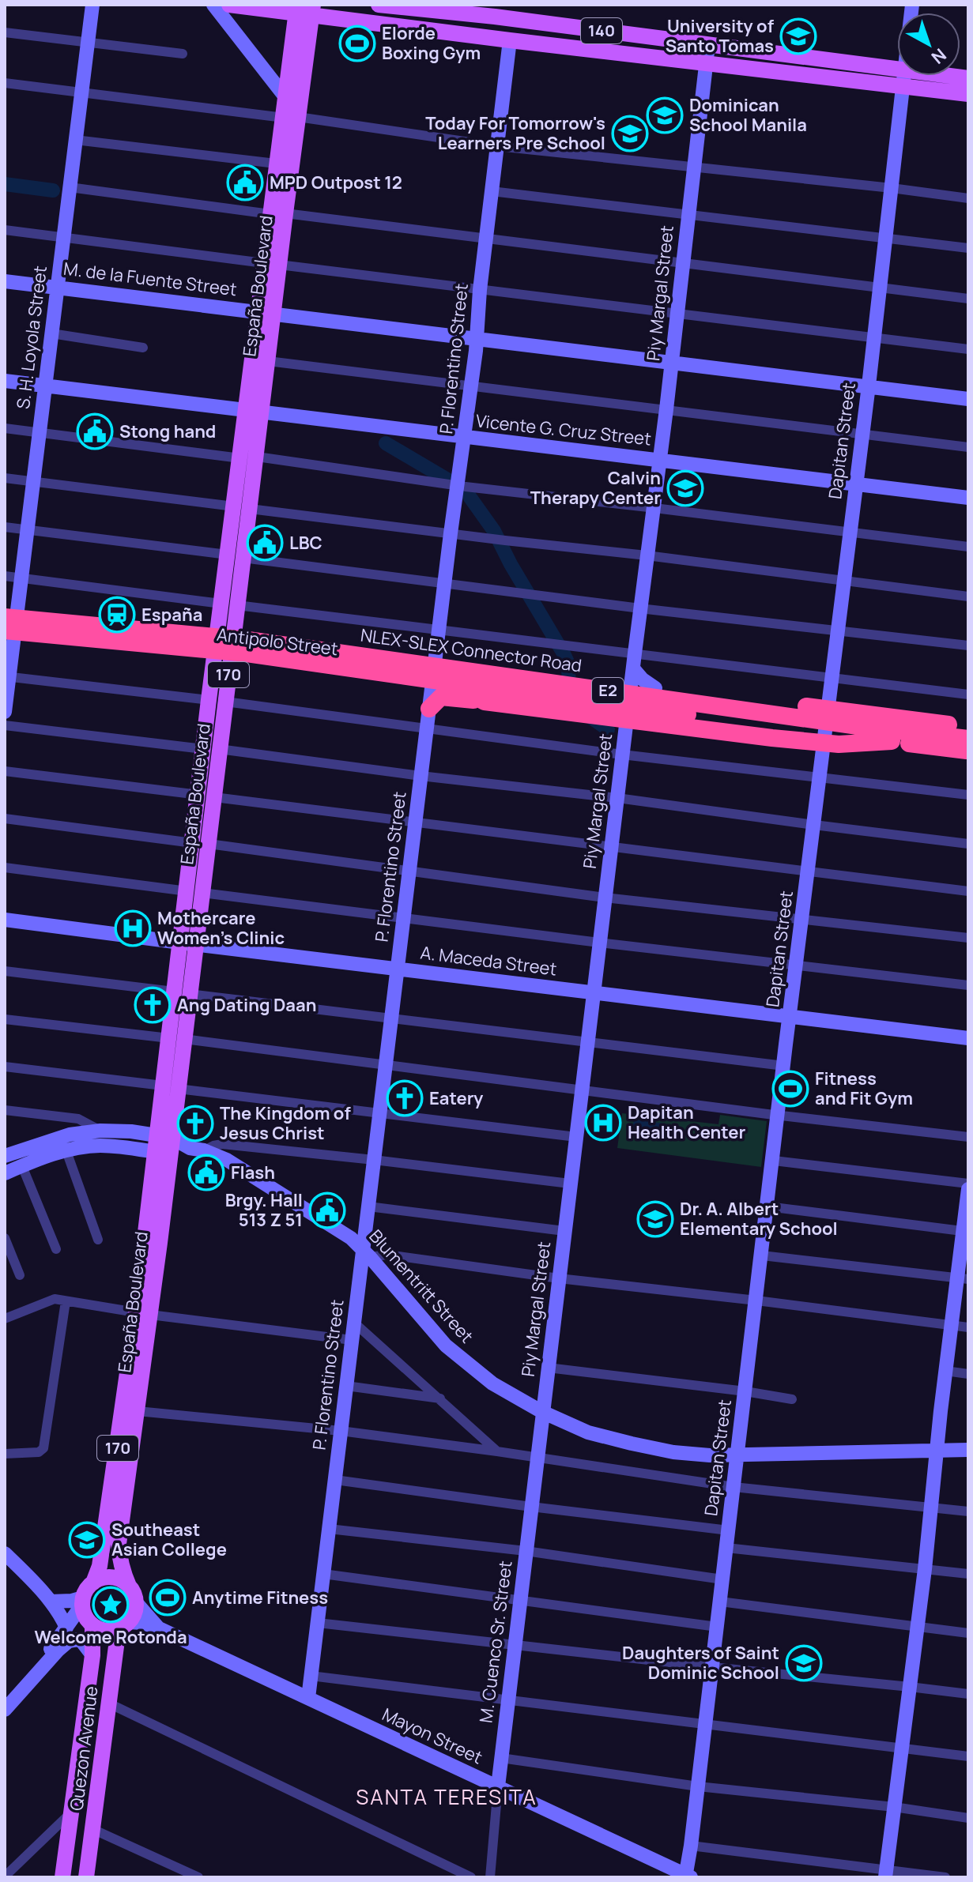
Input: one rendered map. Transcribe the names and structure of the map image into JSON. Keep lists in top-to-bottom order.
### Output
{
  "streets": {
    "highway": ["NLEX-SLEX Connector Road", "E2"],
    "main road": [
      "140",
      "España Boulevard",
      "170",
      "Quezon Avenue"
    ],
    "street": [
      "M. de la Fuente Street",
      "Piy Margal Street",
      "S. H. Loyola Street",
      "P. Florentino Street",
      "Vicente G. Cruz Street",
      "Dapitan Street",
      "Antipolo Street",
      "A. Maceda Street",
      "Blumentritt Street",
      "M. Cuenco Sr. Street",
      "Mayon Street"
    ]
  },
  "crossings": [
    ["140", "España Boulevard"],
    ["140", "Piy Margal Street"],
    ["140", "P. Florentino Street"],
    ["140", "Dapitan Street"],
    ["M. de la Fuente Street", "España Boulevard"],
    ["M. de la Fuente Street", "Piy Margal Street"],
    ["M. de la Fuente Street", "S. H. Loyola Street"],
    ["M. de la Fuente Street", "P. Florentino Street"],
    ["M. de la Fuente Street", "Dapitan Street"],
    ["España Boulevard", "Vicente G. Cruz Street"],
    ["España Boulevard", "Antipolo Street"],
    ["España Boulevard", "170"],
    ["España Boulevard", "A. Maceda Street"],
    ["España Boulevard", "Blumentritt Street"],
    ["España Boulevard", "Mayon Street"],
    ["España Boulevard", "Quezon Avenue"],
    ["Piy Margal Street", "Vicente G. Cruz Street"],
    ["Piy Margal Street", "Antipolo Street"],
    ["Piy Margal Street", "A. Maceda Street"],
    ["Piy Margal Street", "Blumentritt Street"],
    ["Piy Margal Street", "M. Cuenco Sr. Street"],
    ["S. H. Loyola Street", "Vicente G. Cruz Street"],
    ["S. H. Loyola Street", "Antipolo Street"],
    ["S. H. Loyola Street", "NLEX-SLEX Connector Road"],
    ["P. Florentino Street", "Vicente G. Cruz Street"],
    ["P. Florentino Street", "Antipolo Street"],
    ["P. Florentino Street", "A. Maceda Street"],
    ["P. Florentino Street", "Blumentritt Street"],
    ["P. Florentino Street", "Mayon Street"],
    ["Vicente G. Cruz Street", "Dapitan Street"],
    ["Dapitan Street", "A. Maceda Street"],
    ["Dapitan Street", "Blumentritt Street"],
    ["Dapitan Street", "Mayon Street"],
    ["Antipolo Street", "NLEX-SLEX Connector Road"],
    ["170", "Mayon Street"],
    ["170", "Quezon Avenue"],
    ["Blumentritt Street", "M. Cuenco Sr. Street"],
    ["M. Cuenco Sr. Street", "Mayon Street"],
    ["Mayon Street", "Quezon Avenue"]
  ],
  "districts": ["SANTA TERESITA"],
  "places": {
    "school or university": [
      "University of Santo Tomas",
      "Dominican School Manila",
      "Today For Tomorrow's Learners Pre School",
      "Calvin Therapy Center",
      "Dr. A. Albert Elementary School",
      "Southeast Asian College",
      "Daughters of Saint Dominic School"
    ],
    "sports": ["Elorde Boxing Gym", "Fitness and Fit Gym", "Anytime Fitness"],
    "public building": [
      "MPD Outpost 12",
      "Stong hand",
      "LBC",
      "Flash",
      "Brgy. Hall 513 Z 51"
    ],
    "station": ["España"],
    "hospital": ["Mothercare Women’s Clinic", "Dapitan Health Center"],
    "church": ["Ang Dating Daan", "Eatery", "The Kingdom of Jesus Christ"],
    "place": ["Welcome Rotonda"]
  },
  "north": "bottom right"
}
